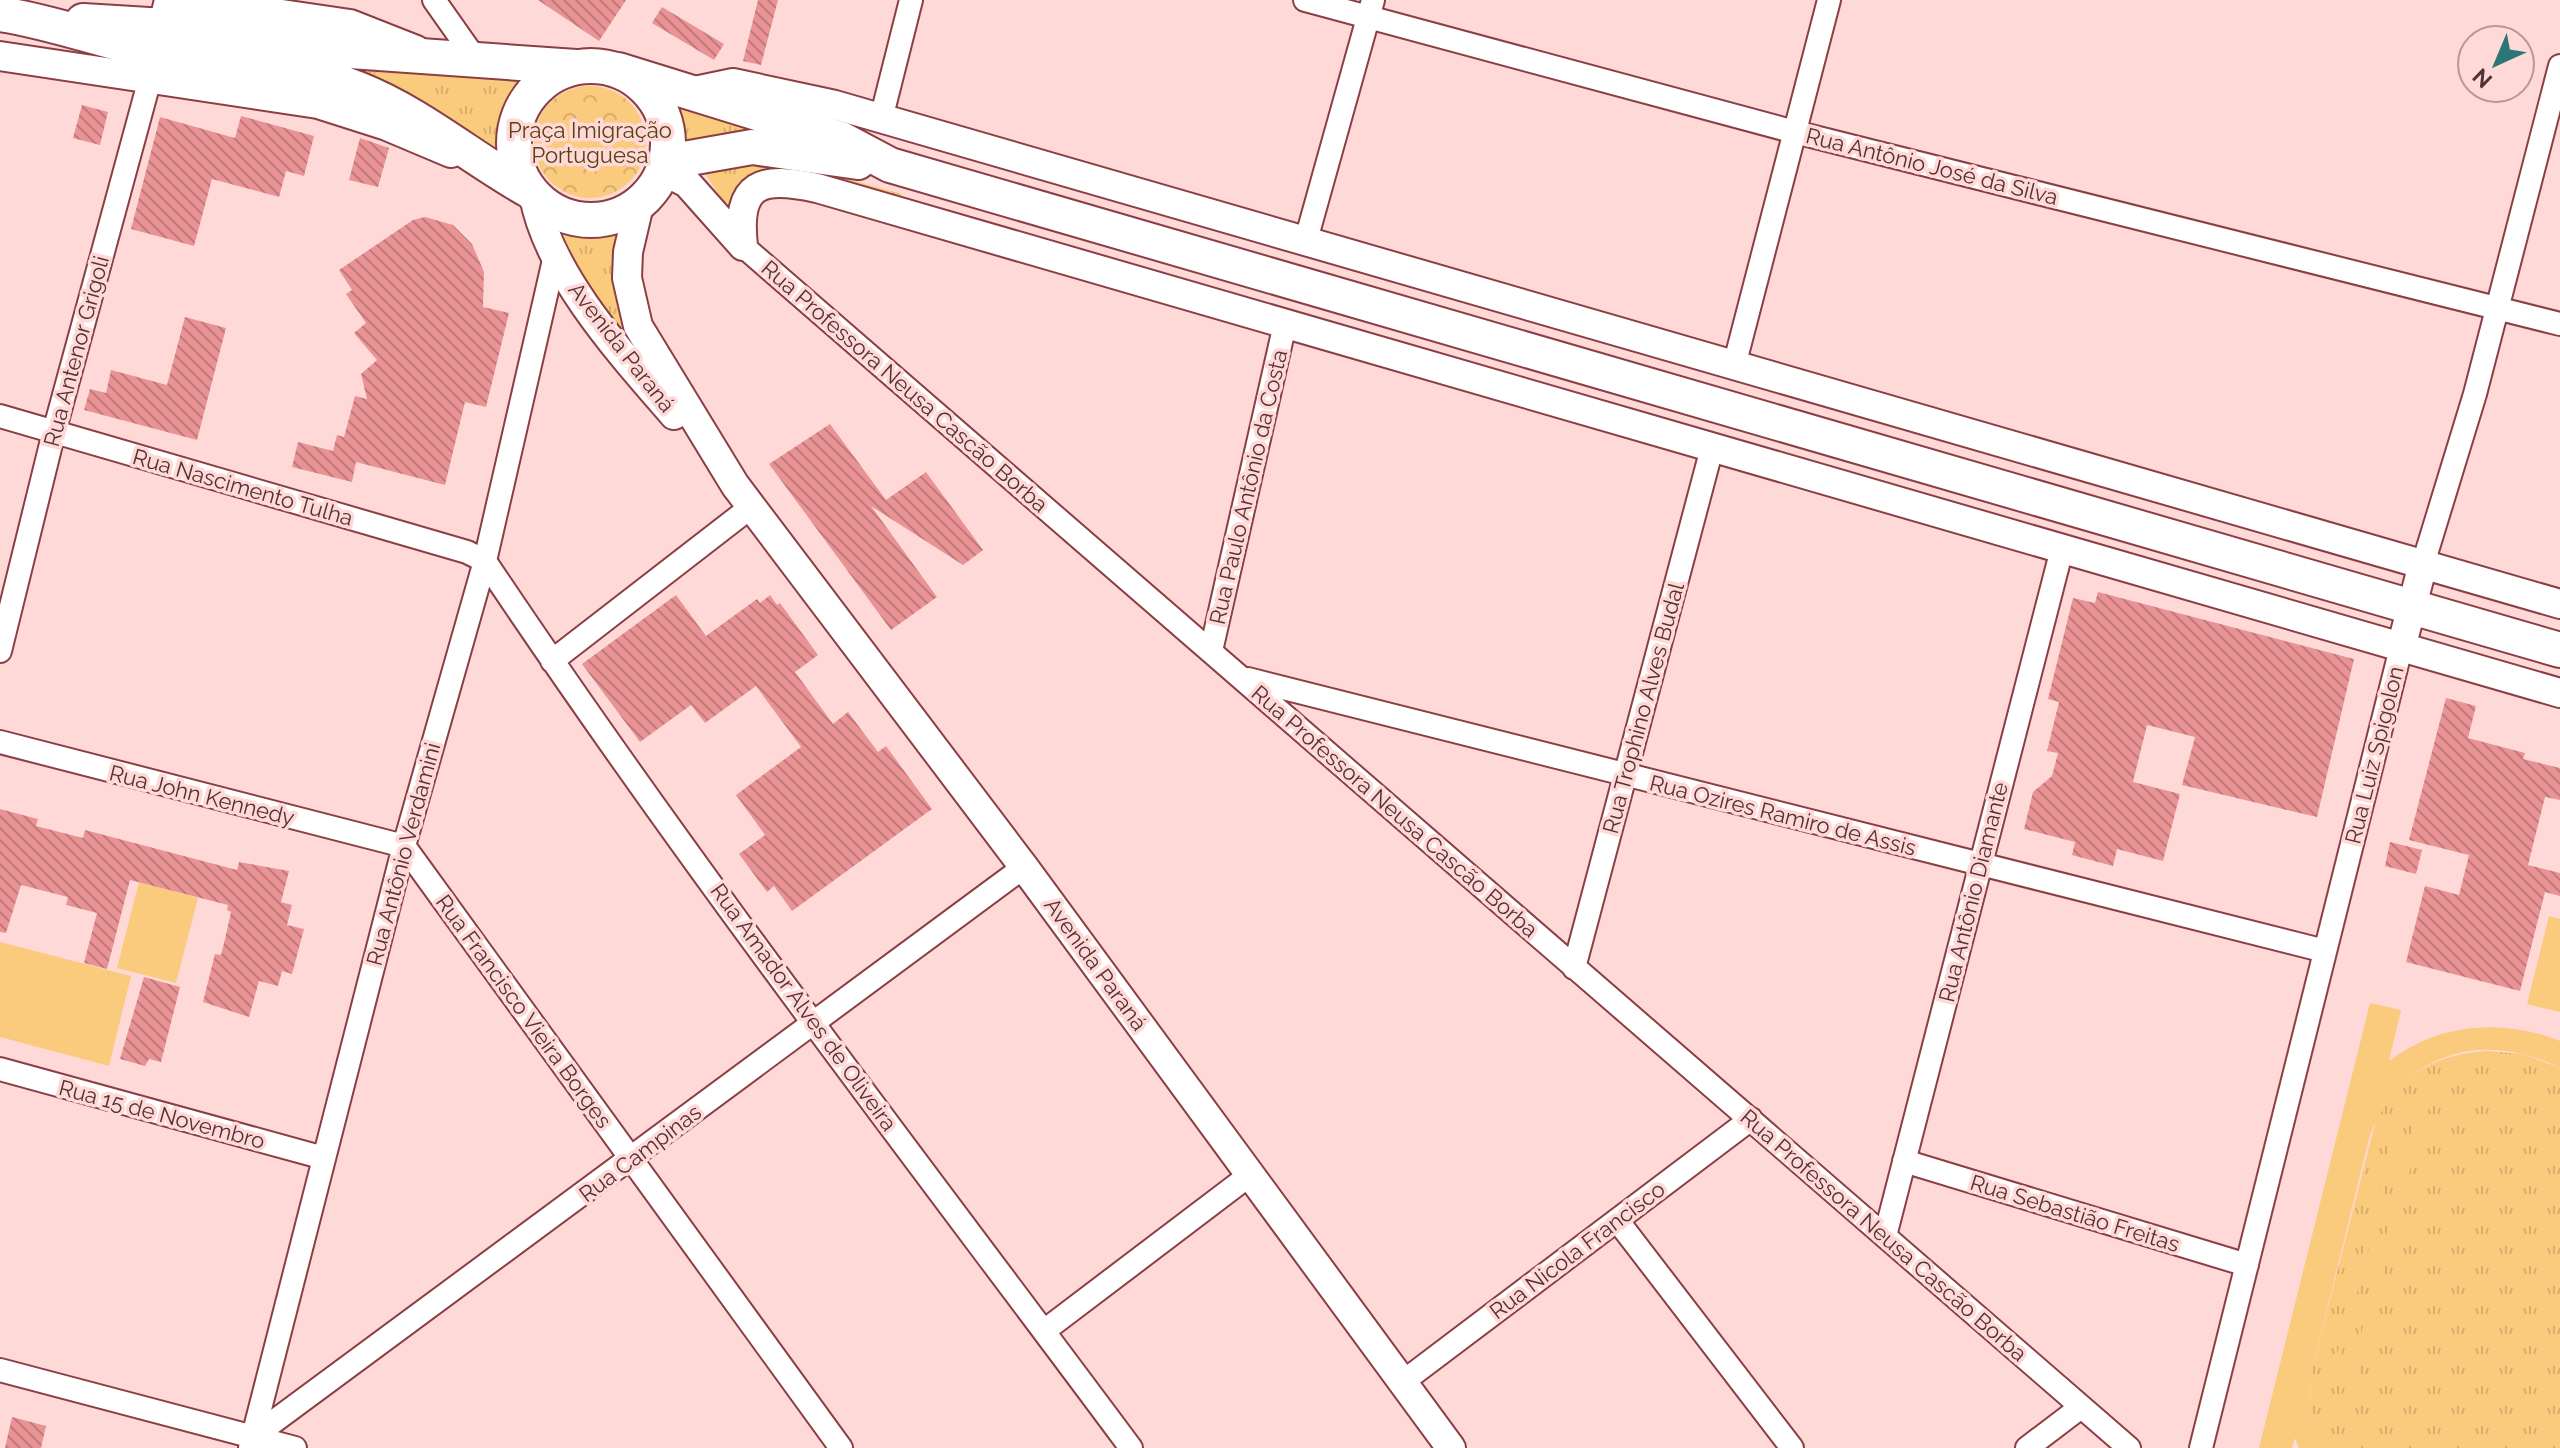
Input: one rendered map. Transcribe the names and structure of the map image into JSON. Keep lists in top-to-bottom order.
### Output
{
  "streets": {
    "street": [
      "Rua Antônio José da Silva",
      "Avenida Paraná",
      "Rua Antenor Grigoli",
      "Rua Professora Neusa Cascão Borba",
      "Rua Nascimento Tulha",
      "Rua Paulo Antônio da Costa",
      "Rua Trophino Alves Budal",
      "Rua Luiz Spigolon",
      "Rua John Kennedy",
      "Rua Ozires Ramiro de Assis",
      "Rua Antônio Verdamini",
      "Rua Antônio Diamante",
      "Rua Amador Alves de Oliveira",
      "Rua Francisco Vieira Borges",
      "Rua 15 de Novembro",
      "Rua Campinas",
      "Rua Sebastião Freitas",
      "Rua Nicola Francisco"
    ]
  },
  "crossings": [
    ["Rua Antônio José da Silva", "Rua Luiz Spigolon"],
    ["Avenida Paraná", "Rua Professora Neusa Cascão Borba"],
    ["Avenida Paraná", "Rua Antônio Verdamini"],
    ["Avenida Paraná", "Rua Campinas"],
    ["Avenida Paraná", "Rua Nicola Francisco"],
    ["Rua Antenor Grigoli", "Rua Nascimento Tulha"],
    ["Rua Professora Neusa Cascão Borba", "Rua Paulo Antônio da Costa"],
    ["Rua Professora Neusa Cascão Borba", "Rua Trophino Alves Budal"],
    ["Rua Professora Neusa Cascão Borba", "Rua Ozires Ramiro de Assis"],
    ["Rua Professora Neusa Cascão Borba", "Rua Antônio Diamante"],
    ["Rua Professora Neusa Cascão Borba", "Rua Nicola Francisco"],
    ["Rua Nascimento Tulha", "Rua Antônio Verdamini"],
    ["Rua Nascimento Tulha", "Rua Amador Alves de Oliveira"],
    ["Rua Trophino Alves Budal", "Rua Ozires Ramiro de Assis"],
    ["Rua Luiz Spigolon", "Rua Ozires Ramiro de Assis"],
    ["Rua Luiz Spigolon", "Rua Sebastião Freitas"],
    ["Rua John Kennedy", "Rua Antônio Verdamini"],
    ["Rua John Kennedy", "Rua Francisco Vieira Borges"],
    ["Rua Ozires Ramiro de Assis", "Rua Antônio Diamante"],
    ["Rua Antônio Verdamini", "Rua Amador Alves de Oliveira"],
    ["Rua Antônio Verdamini", "Rua Francisco Vieira Borges"],
    ["Rua Antônio Verdamini", "Rua 15 de Novembro"],
    ["Rua Antônio Verdamini", "Rua Campinas"],
    ["Rua Antônio Diamante", "Rua Sebastião Freitas"],
    ["Rua Amador Alves de Oliveira", "Rua Campinas"],
    ["Rua Francisco Vieira Borges", "Rua Campinas"]
  ],
  "parks": ["Praça Imigração Portuguesa"],
  "north": "bottom left"
}
